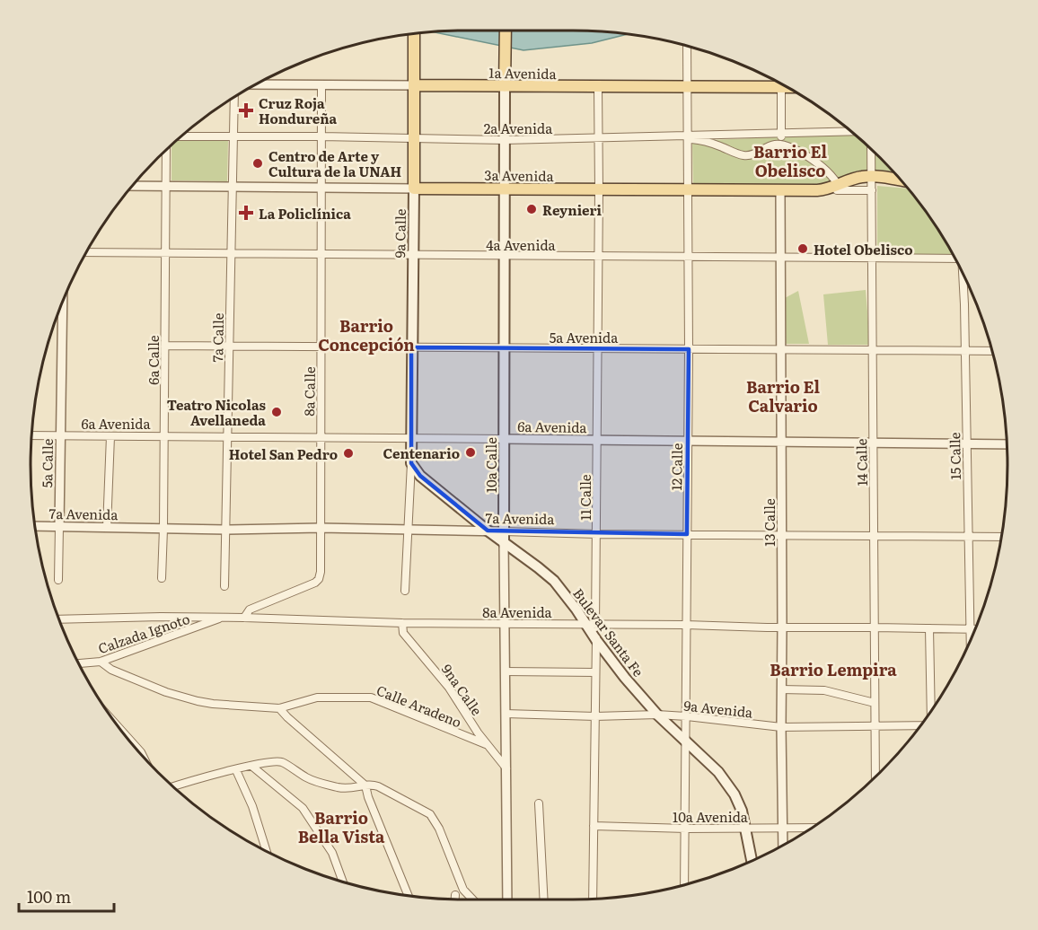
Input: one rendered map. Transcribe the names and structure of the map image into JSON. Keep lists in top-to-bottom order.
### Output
{
  "streets": {
    "main road": [
      "1a Avenida",
      "3a Avenida",
      "9a Calle",
      "10a Calle",
      "Bulevar Santa Fe"
    ],
    "street": [
      "2a Avenida",
      "4a Avenida",
      "5a Avenida",
      "7a Calle",
      "6a Calle",
      "8a Calle",
      "6a Avenida",
      "15 Calle",
      "14 Calle",
      "5a Calle",
      "12 Calle",
      "11 Calle",
      "7a Avenida",
      "13 Calle",
      "8a Avenida",
      "Calzada Ignoto",
      "9na Calle",
      "Calle Aradeno",
      "9a Avenida",
      "10a Avenida"
    ]
  },
  "crossings": [
    ["1a Avenida", "9a Calle"],
    ["1a Avenida", "8a Calle"],
    ["1a Avenida", "10a Calle"],
    ["1a Avenida", "12 Calle"],
    ["1a Avenida", "11 Calle"],
    ["2a Avenida", "9a Calle"],
    ["2a Avenida", "7a Calle"],
    ["2a Avenida", "8a Calle"],
    ["2a Avenida", "10a Calle"],
    ["2a Avenida", "12 Calle"],
    ["2a Avenida", "11 Calle"],
    ["3a Avenida", "9a Calle"],
    ["3a Avenida", "7a Calle"],
    ["3a Avenida", "6a Calle"],
    ["3a Avenida", "8a Calle"],
    ["3a Avenida", "14 Calle"],
    ["3a Avenida", "10a Calle"],
    ["3a Avenida", "12 Calle"],
    ["3a Avenida", "11 Calle"],
    ["3a Avenida", "13 Calle"],
    ["9a Calle", "4a Avenida"],
    ["9a Calle", "5a Avenida"],
    ["9a Calle", "6a Avenida"],
    ["4a Avenida", "7a Calle"],
    ["4a Avenida", "6a Calle"],
    ["4a Avenida", "8a Calle"],
    ["4a Avenida", "14 Calle"],
    ["4a Avenida", "10a Calle"],
    ["4a Avenida", "12 Calle"],
    ["4a Avenida", "11 Calle"],
    ["4a Avenida", "13 Calle"],
    ["5a Avenida", "7a Calle"],
    ["5a Avenida", "6a Calle"],
    ["5a Avenida", "8a Calle"],
    ["5a Avenida", "15 Calle"],
    ["5a Avenida", "14 Calle"],
    ["5a Avenida", "10a Calle"],
    ["5a Avenida", "12 Calle"],
    ["5a Avenida", "11 Calle"],
    ["5a Avenida", "13 Calle"],
    ["7a Calle", "6a Avenida"],
    ["7a Calle", "7a Avenida"],
    ["6a Calle", "6a Avenida"],
    ["6a Calle", "7a Avenida"],
    ["8a Calle", "6a Avenida"],
    ["8a Calle", "7a Avenida"],
    ["8a Calle", "8a Avenida"],
    ["6a Avenida", "15 Calle"],
    ["6a Avenida", "14 Calle"],
    ["6a Avenida", "5a Calle"],
    ["6a Avenida", "10a Calle"],
    ["6a Avenida", "12 Calle"],
    ["6a Avenida", "11 Calle"],
    ["6a Avenida", "13 Calle"],
    ["15 Calle", "7a Avenida"],
    ["15 Calle", "8a Avenida"],
    ["14 Calle", "7a Avenida"],
    ["14 Calle", "8a Avenida"],
    ["14 Calle", "9a Avenida"],
    ["5a Calle", "7a Avenida"],
    ["10a Calle", "7a Avenida"],
    ["10a Calle", "8a Avenida"],
    ["10a Calle", "Bulevar Santa Fe"],
    ["10a Calle", "9na Calle"],
    ["10a Calle", "9a Avenida"],
    ["12 Calle", "7a Avenida"],
    ["12 Calle", "8a Avenida"],
    ["12 Calle", "Bulevar Santa Fe"],
    ["12 Calle", "9a Avenida"],
    ["12 Calle", "10a Avenida"],
    ["11 Calle", "7a Avenida"],
    ["11 Calle", "8a Avenida"],
    ["11 Calle", "Bulevar Santa Fe"],
    ["7a Avenida", "13 Calle"],
    ["7a Avenida", "Bulevar Santa Fe"],
    ["13 Calle", "8a Avenida"],
    ["13 Calle", "9a Avenida"],
    ["13 Calle", "10a Avenida"],
    ["8a Avenida", "Bulevar Santa Fe"],
    ["8a Avenida", "Calzada Ignoto"],
    ["8a Avenida", "9na Calle"],
    ["Bulevar Santa Fe", "9a Avenida"],
    ["Bulevar Santa Fe", "10a Avenida"],
    ["Calzada Ignoto", "Calle Aradeno"],
    ["9na Calle", "Calle Aradeno"]
  ],
  "districts": [
    "Barrio El Obelisco",
    "Barrio Concepción",
    "Barrio El Calvario",
    "Barrio Lempira",
    "Barrio Bella Vista"
  ],
  "places": {
    "health": ["Cruz Roja Hondureña", "La Policlínica"],
    "other": [
      "Centro de Arte y Cultura de la UNAH",
      "Reynieri",
      "Hotel Obelisco",
      "Teatro Nicolas Avellaneda",
      "Centenario",
      "Hotel San Pedro"
    ]
  },
  "scale_bar": "100 m"
}
